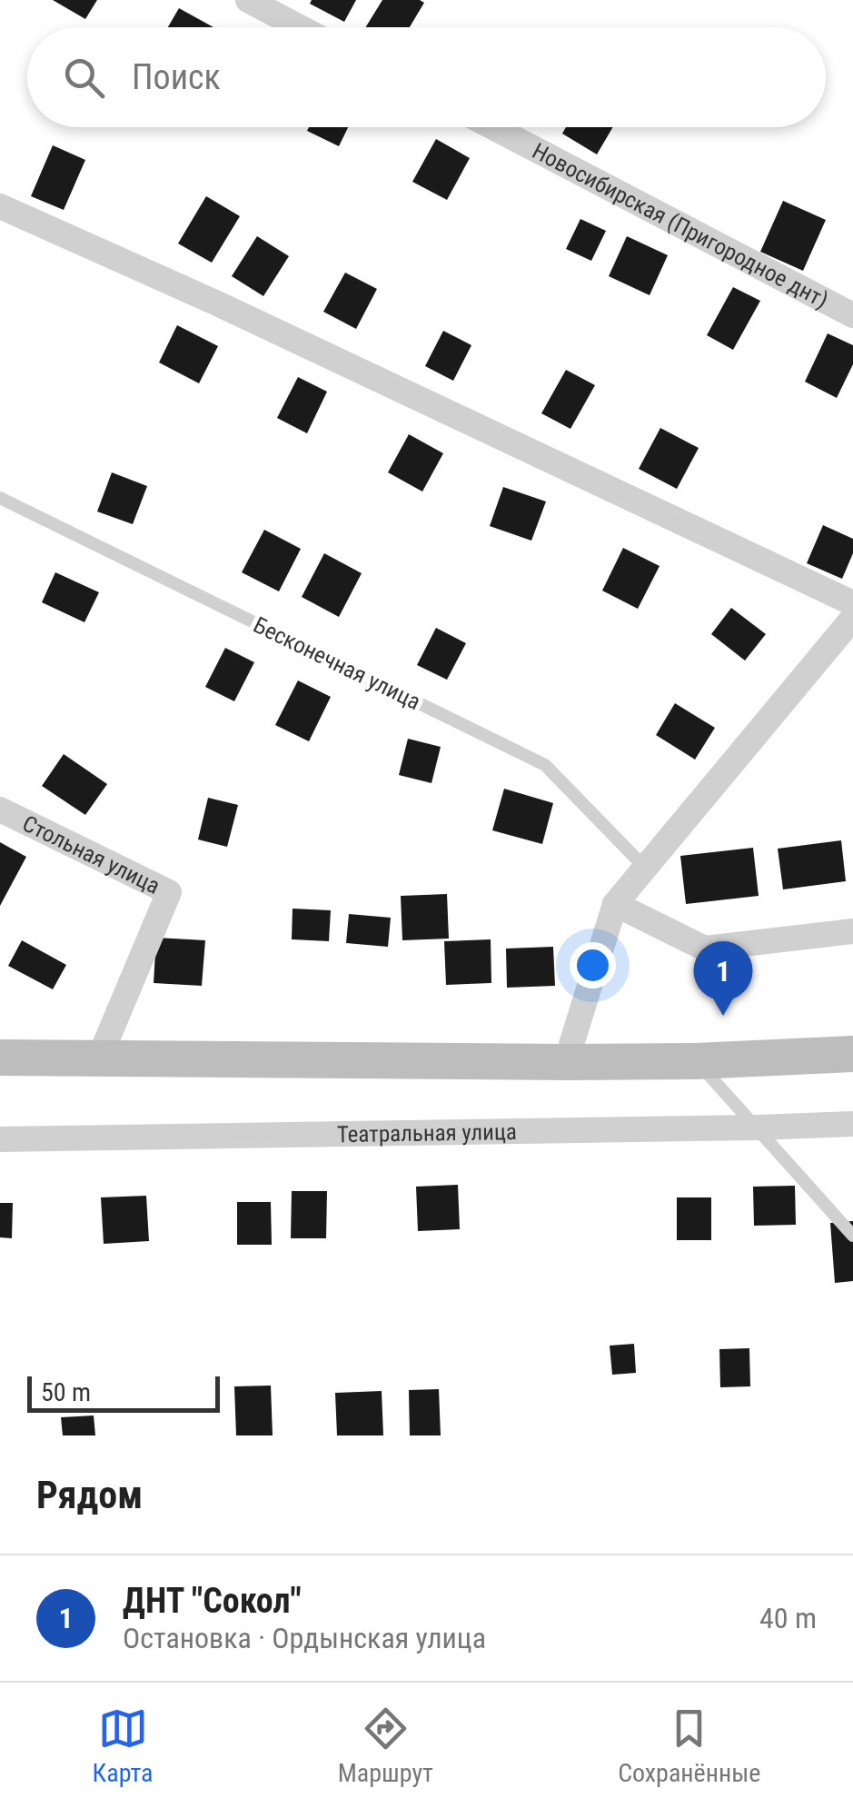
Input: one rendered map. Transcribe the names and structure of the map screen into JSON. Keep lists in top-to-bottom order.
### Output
{
  "streets": {
    "street": ["Новосибирская (Пригородное днт)", "Стольная улица", "Театральная улица"],
    "lane": ["Бесконечная улица"]
  },
  "scale_bar": "50 m",
  "page": {
    "search": "Поиск",
    "pins": "1",
    "scale": "50 m",
    "heading": "Рядом",
    "list": [
      {
        "mark": "1",
        "name": "ДНТ \"Сокол\"",
        "note": "Остановка · Ордынская улица",
        "value": "40 m"
      }
    ],
    "nav": ["Карта", "Маршрут", "Сохранённые"]
  }
}
